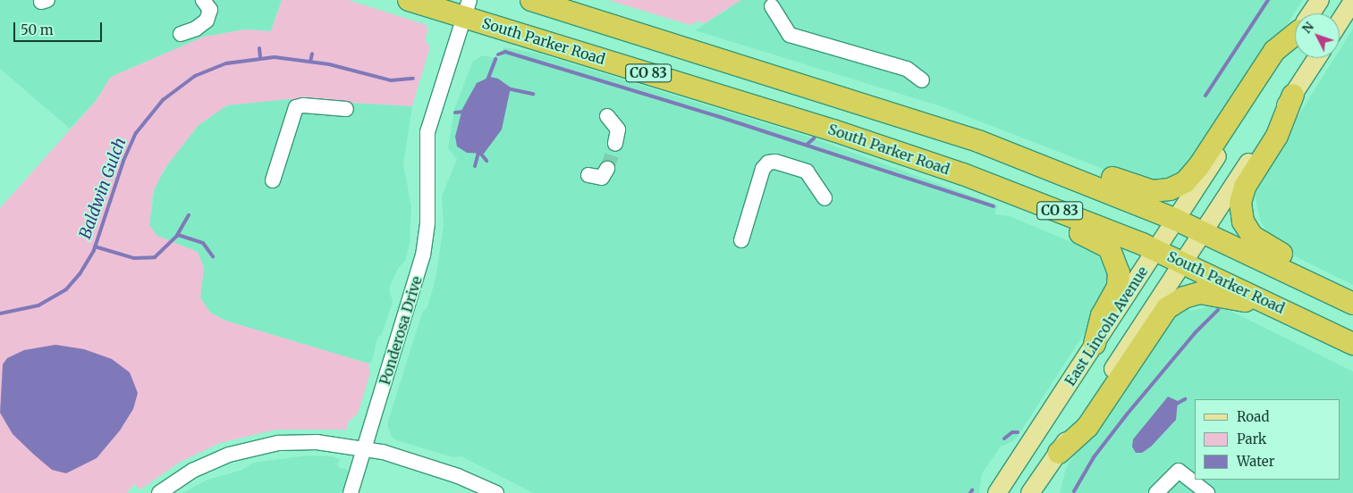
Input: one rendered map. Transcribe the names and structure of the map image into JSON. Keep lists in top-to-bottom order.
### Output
{
  "streets": {
    "highway": ["South Parker Road", "CO 83"],
    "main road": ["East Lincoln Avenue"],
    "street": ["Ponderosa Drive"]
  },
  "crossings": [
    ["South Parker Road", "East Lincoln Avenue"],
    ["South Parker Road", "Ponderosa Drive"],
    ["CO 83", "East Lincoln Avenue"]
  ],
  "water": ["Baldwin Gulch"],
  "legend": ["Road", "Park", "Water"],
  "scale_bar": "50 m",
  "north": "top left"
}
